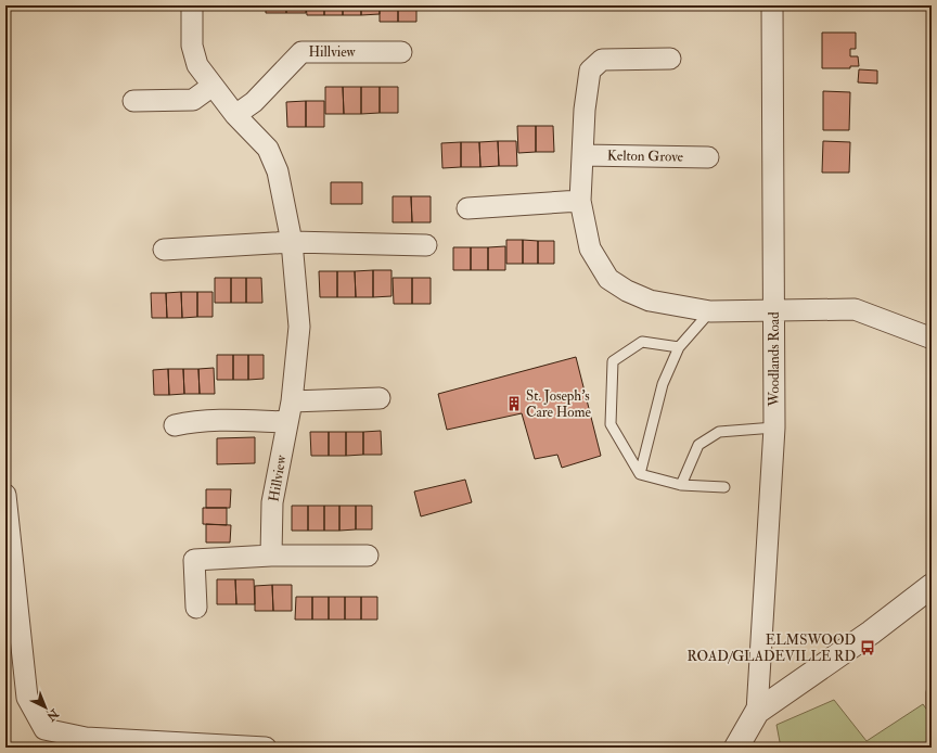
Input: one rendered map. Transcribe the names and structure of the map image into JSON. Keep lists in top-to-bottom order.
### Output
{
  "streets": {
    "street": ["Hillview", "Kelton Grove", "Woodlands Road"]
  },
  "places": {
    "building": ["St. Joseph’s Care Home"],
    "bus stop": ["ELMSWOOD ROAD/GLADEVILLE RD"]
  },
  "north": "bottom right"
}
